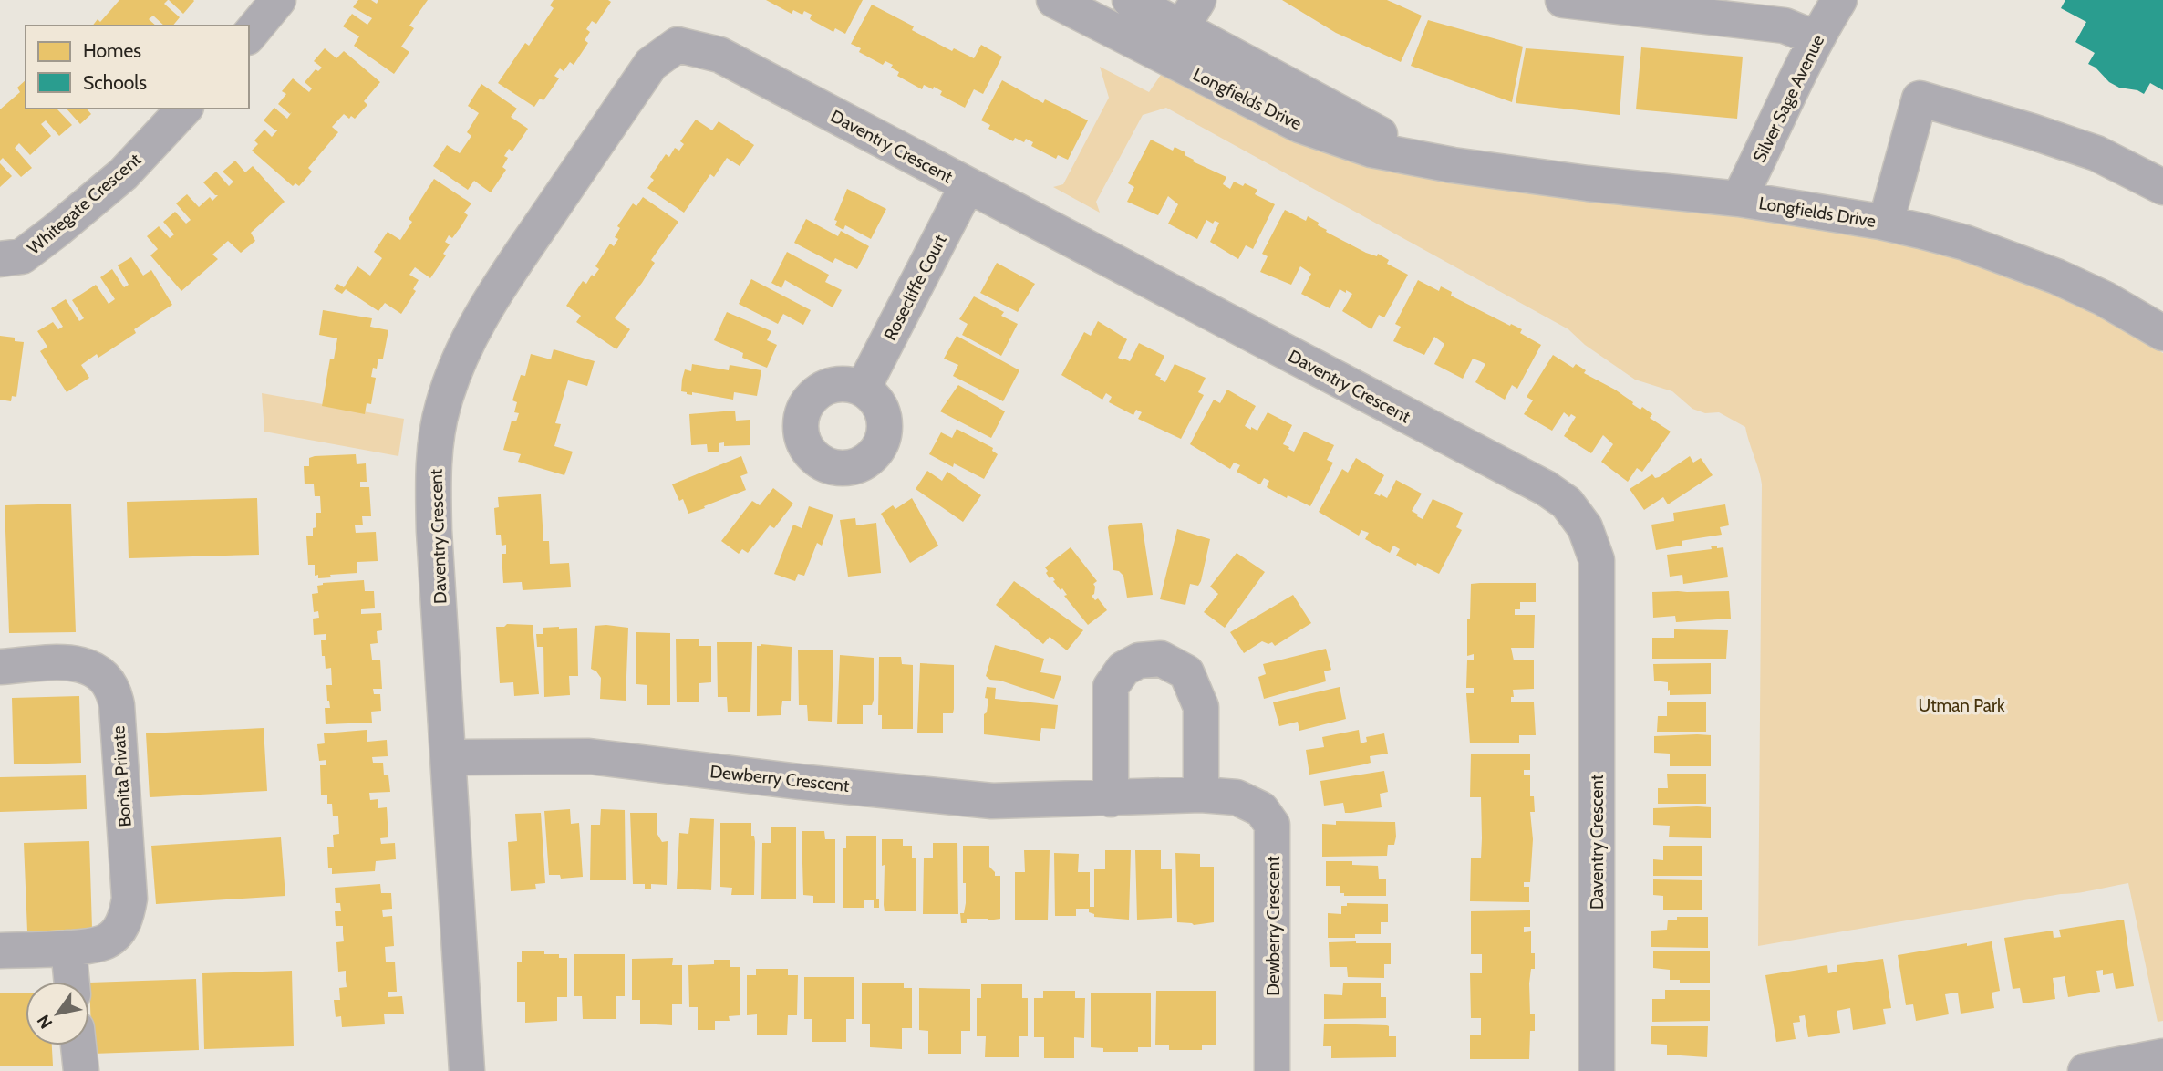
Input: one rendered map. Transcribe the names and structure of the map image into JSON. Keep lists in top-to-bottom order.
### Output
{
  "streets": {
    "street": [
      "Longfields Drive",
      "Silver Sage Avenue",
      "Daventry Crescent",
      "Whitegate Crescent",
      "Rosecliffe Court",
      "Bonita Private",
      "Dewberry Crescent"
    ]
  },
  "crossings": [
    ["Longfields Drive", "Silver Sage Avenue"],
    ["Daventry Crescent", "Rosecliffe Court"],
    ["Daventry Crescent", "Dewberry Crescent"]
  ],
  "parks": ["Utman Park"],
  "legend": ["Homes", "Schools"],
  "north": "bottom left"
}
